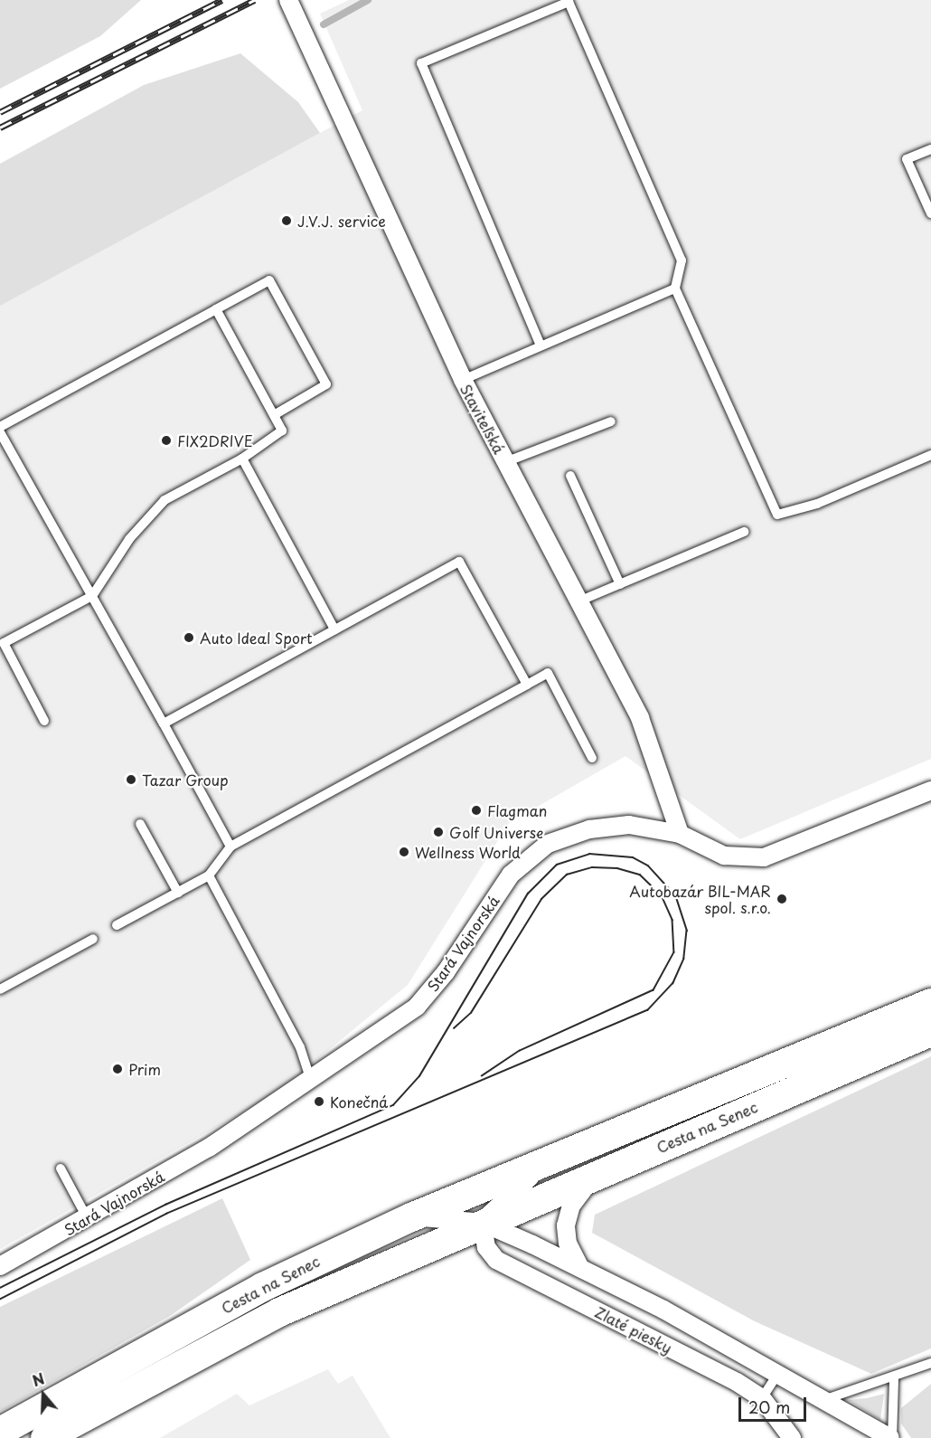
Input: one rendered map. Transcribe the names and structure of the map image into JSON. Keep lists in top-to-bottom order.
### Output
{
  "streets": {
    "main road": ["Cesta na Senec"],
    "street": ["Staviteľská", "Stará Vajnorská", "Zlaté piesky"]
  },
  "crossings": [
    ["Staviteľská", "Stará Vajnorská"],
    ["Cesta na Senec", "Zlaté piesky"]
  ],
  "places": [
    "J.V.J. service",
    "FIX2DRIVE",
    "Auto Ideal Sport",
    "Tazar Group",
    "Flagman",
    "Golf Universe",
    "Wellness World",
    "Autobazár BIL-MAR spol. s.r.o.",
    "Prim",
    "Konečná"
  ],
  "scale_bar": "20 m",
  "north": "top"
}
